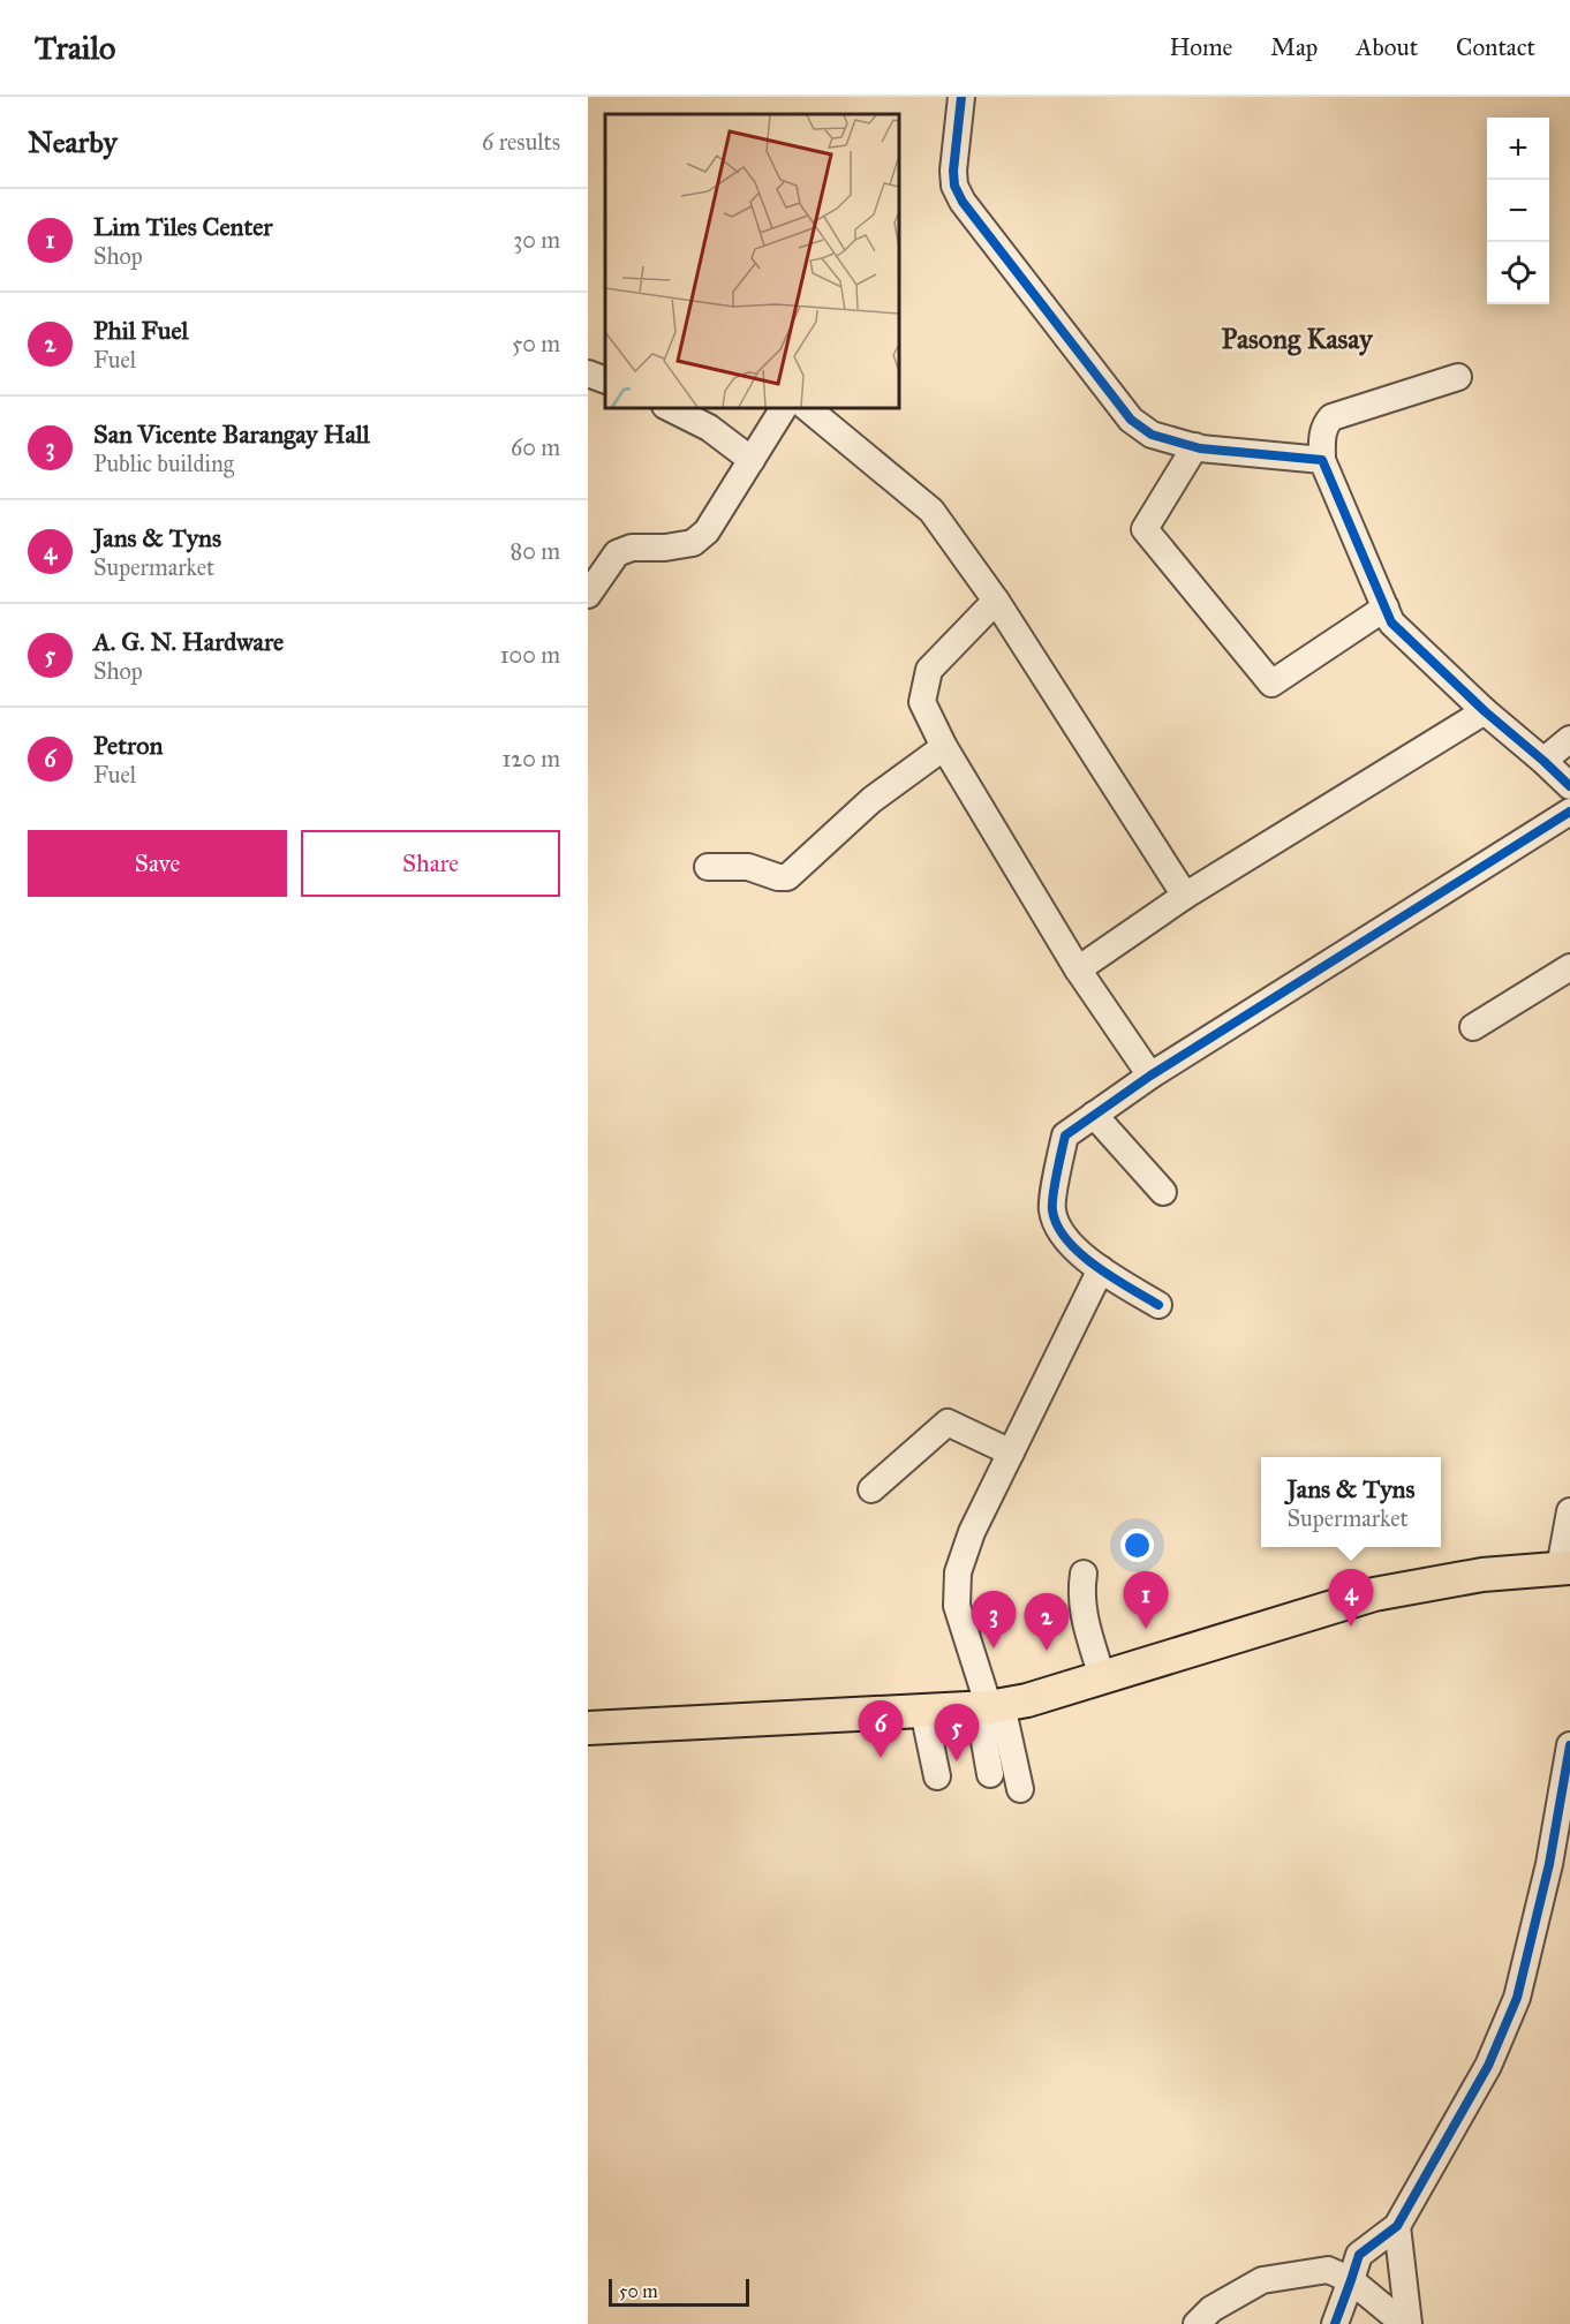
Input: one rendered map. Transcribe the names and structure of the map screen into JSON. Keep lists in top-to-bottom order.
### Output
{
  "districts": ["Pasong Kasay"],
  "scale_bar": "50 m",
  "page": {
    "header": "Trailo",
    "nav": [
      "Home",
      "Map",
      "About",
      "Contact"
    ],
    "heading": ["Nearby", "6 results"],
    "map_buttons": ["+", "−"],
    "list": [
      {
        "mark": "1",
        "name": "Lim Tiles Center",
        "note": "Shop",
        "value": "30 m"
      },
      {
        "mark": "2",
        "name": "Phil Fuel",
        "note": "Fuel",
        "value": "50 m"
      },
      {
        "mark": "3",
        "name": "San Vicente Barangay Hall",
        "note": "Public building",
        "value": "60 m"
      },
      {
        "mark": "4",
        "name": "Jans & Tyns",
        "note": "Supermarket",
        "value": "80 m"
      },
      {
        "mark": "5",
        "name": "A. G. N. Hardware",
        "note": "Shop",
        "value": "100 m"
      },
      {
        "mark": "6",
        "name": "Petron",
        "note": "Fuel",
        "value": "120 m"
      }
    ],
    "buttons": ["Save", "Share"],
    "popup": ["Jans & Tyns", "Supermarket"],
    "pins": [
      "4",
      "1",
      "3",
      "2",
      "6",
      "5"
    ],
    "scale": "50 m"
  }
}
